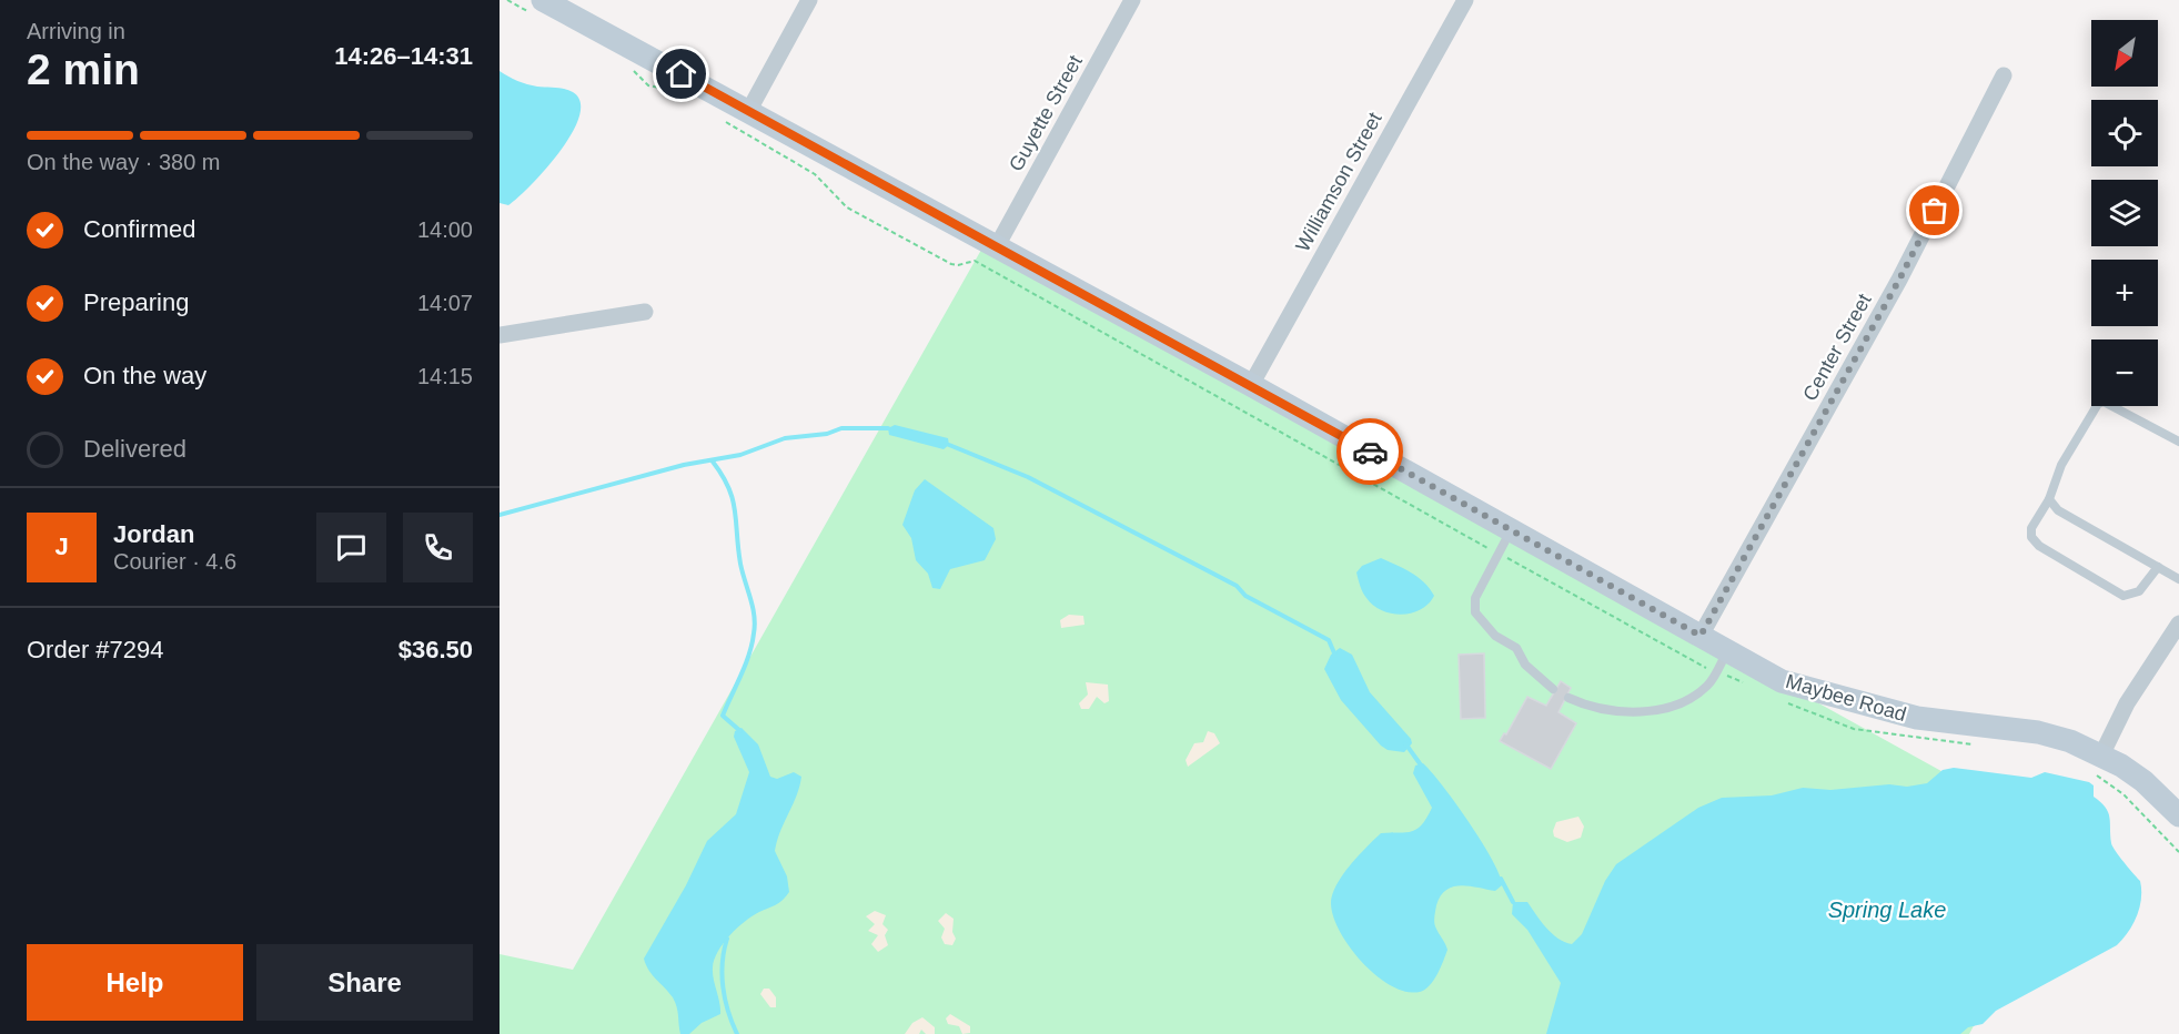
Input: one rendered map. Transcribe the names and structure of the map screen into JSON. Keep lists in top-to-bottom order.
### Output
{
  "streets": {
    "main road": ["Maybee Road"],
    "street": ["Guyette Street", "Williamson Street", "Center Street"]
  },
  "crossings": [
    ["Guyette Street", "Maybee Road"],
    ["Williamson Street", "Maybee Road"],
    ["Center Street", "Maybee Road"]
  ],
  "water": ["Spring Lake"],
  "north": "bottom left",
  "page": {
    "heading": ["2 min", "Arriving in", "14:26–14:31"],
    "panel": [
      "Jordan",
      "Courier · 4.6",
      "Order #7294",
      "$36.50"
    ],
    "map_buttons": ["+", "−"],
    "bar": "On the way · 380 m",
    "list": [
      ["Confirmed", "14:00"],
      ["Preparing", "14:07"],
      ["On the way", "14:15"],
      "Delivered"
    ],
    "round": "J",
    "buttons": ["Help", "Share"]
  }
}
